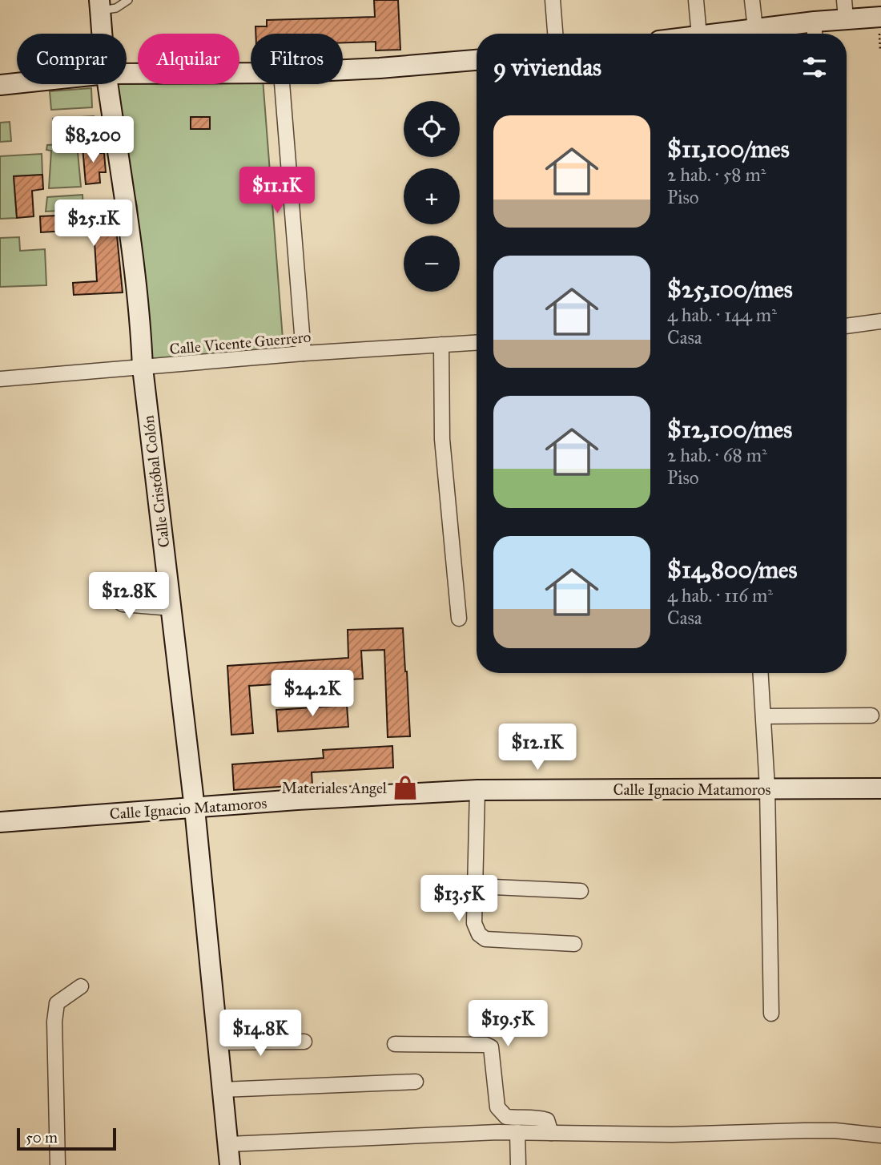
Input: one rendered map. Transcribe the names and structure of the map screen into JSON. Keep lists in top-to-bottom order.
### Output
{
  "streets": {
    "main road": ["Calle Cristóbal Colón", "Calle Ignacio Matamoros"],
    "street": ["Calle Vicente Guerrero"]
  },
  "crossings": [
    ["Calle Vicente Guerrero", "Calle Cristóbal Colón"],
    ["Calle Cristóbal Colón", "Calle Ignacio Matamoros"]
  ],
  "places": {
    "shop": ["Materiales Angel"]
  },
  "scale_bar": "50 m",
  "page": {
    "chip": ["Comprar", "Alquilar", "Filtros"],
    "heading": "9 viviendas",
    "map_buttons": ["+", "−"],
    "list": [
      {
        "name": "$11,100/mes",
        "note": "2 hab. · 58 m² · Piso"
      },
      {
        "name": "$25,100/mes",
        "note": "4 hab. · 144 m² · Casa"
      },
      {
        "name": "$12,100/mes",
        "note": "2 hab. · 68 m² · Piso"
      },
      {
        "name": "$14,800/mes",
        "note": "4 hab. · 116 m² · Casa"
      }
    ],
    "price": [
      "$8,200",
      "$11.1K",
      "$25.1K",
      "$12.8K",
      "$24.2K",
      "$12.1K",
      "$13.5K",
      "$19.5K",
      "$14.8K"
    ],
    "scale": "50 m"
  }
}
